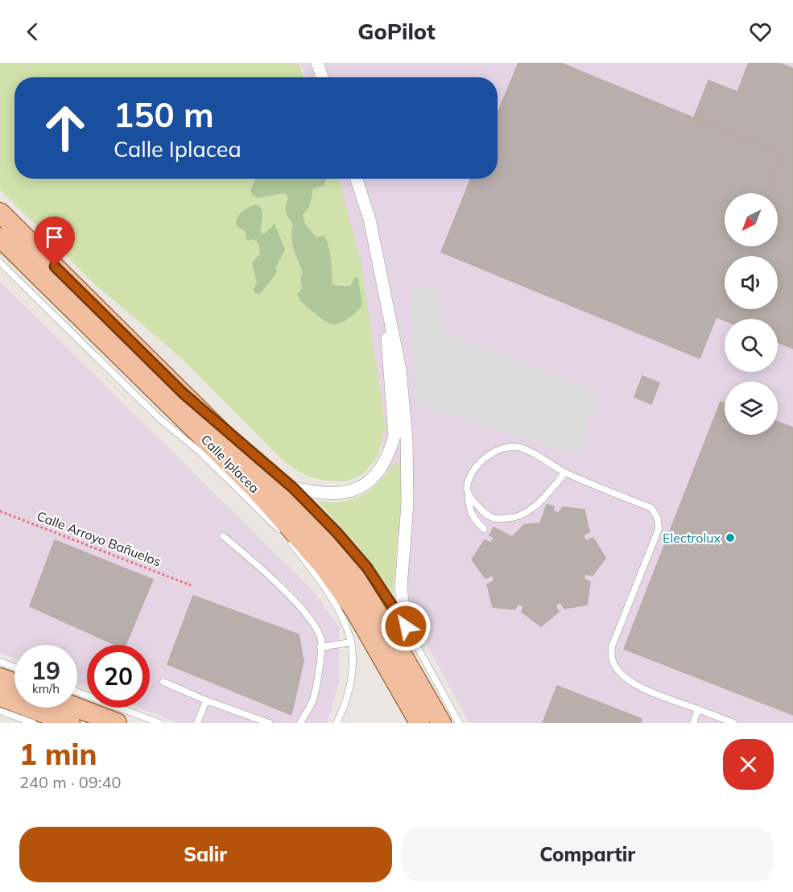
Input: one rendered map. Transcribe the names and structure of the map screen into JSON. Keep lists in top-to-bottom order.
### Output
{
  "streets": {
    "main road": ["Calle Iplacea"],
    "path": ["Calle Arroyo Bañuelos"]
  },
  "places": ["Electrolux"],
  "north": "bottom left",
  "page": {
    "header": "GoPilot",
    "turn": ["150 m", "Calle Iplacea"],
    "speed": "19 km/h",
    "limit": "20",
    "heading": ["1 min", "240 m · 09:40"],
    "buttons": ["Salir", "Compartir"]
  }
}
